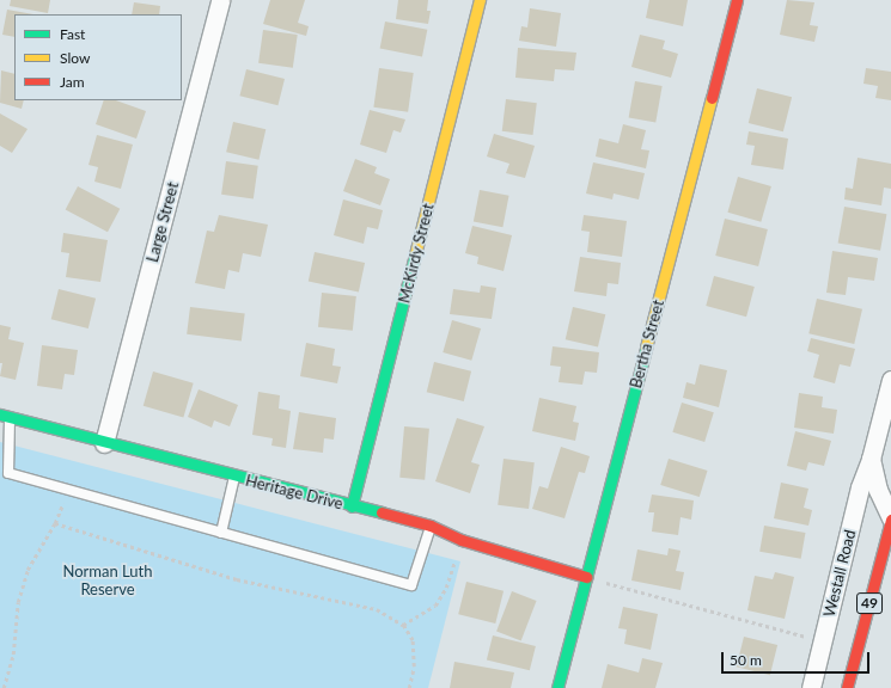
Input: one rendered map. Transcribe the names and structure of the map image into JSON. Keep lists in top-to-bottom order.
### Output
{
  "streets": {
    "street": [
      "Large Street",
      "McKirdy Street",
      "Bertha Street",
      "Heritage Drive",
      "Westall Road",
      "49"
    ]
  },
  "crossings": [
    ["Large Street", "Heritage Drive"],
    ["McKirdy Street", "Heritage Drive"],
    ["Bertha Street", "Heritage Drive"]
  ],
  "parks": ["Norman Luth Reserve"],
  "legend": ["Fast", "Slow", "Jam"],
  "scale_bar": "50 m"
}
